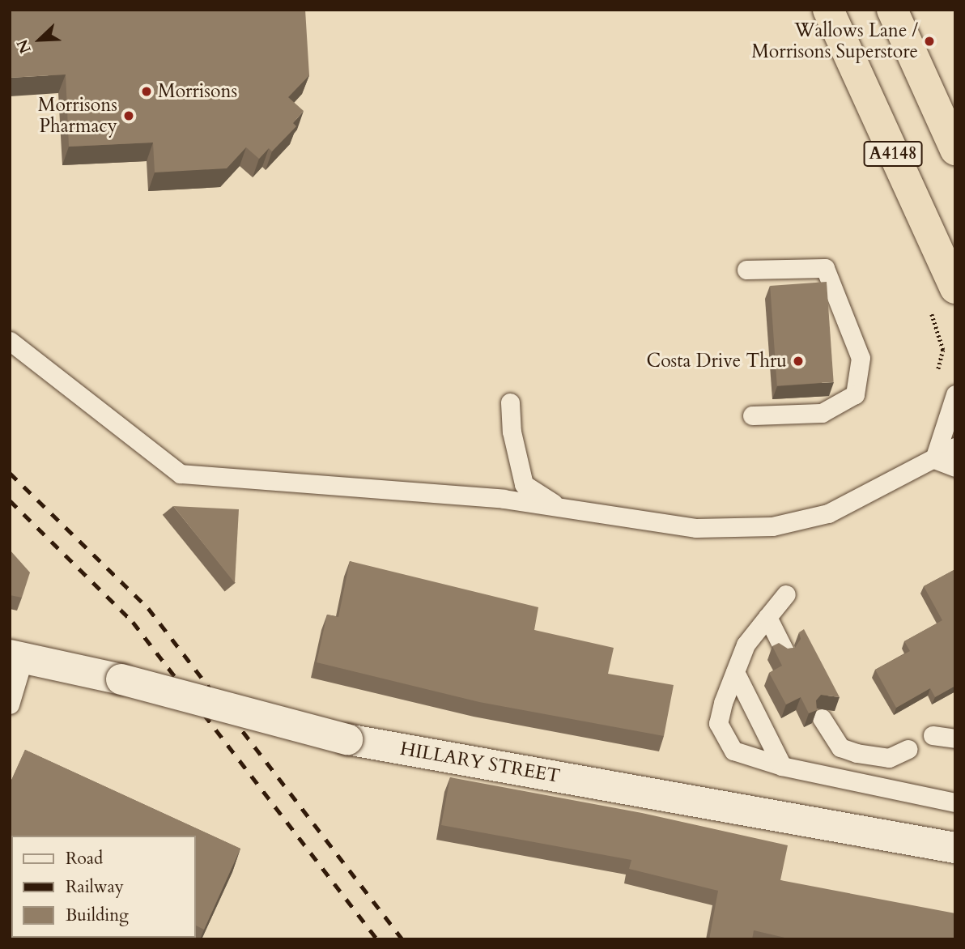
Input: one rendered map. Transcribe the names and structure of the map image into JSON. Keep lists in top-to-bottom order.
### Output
{
  "streets": {
    "highway": ["A4148"],
    "street": ["HILLARY STREET"]
  },
  "places": [
    "Wallows Lane / Morrisons Superstore",
    "Morrisons",
    "Morrisons Pharmacy",
    "Costa Drive Thru"
  ],
  "legend": ["Road", "Railway", "Building"],
  "north": "bottom left"
}
